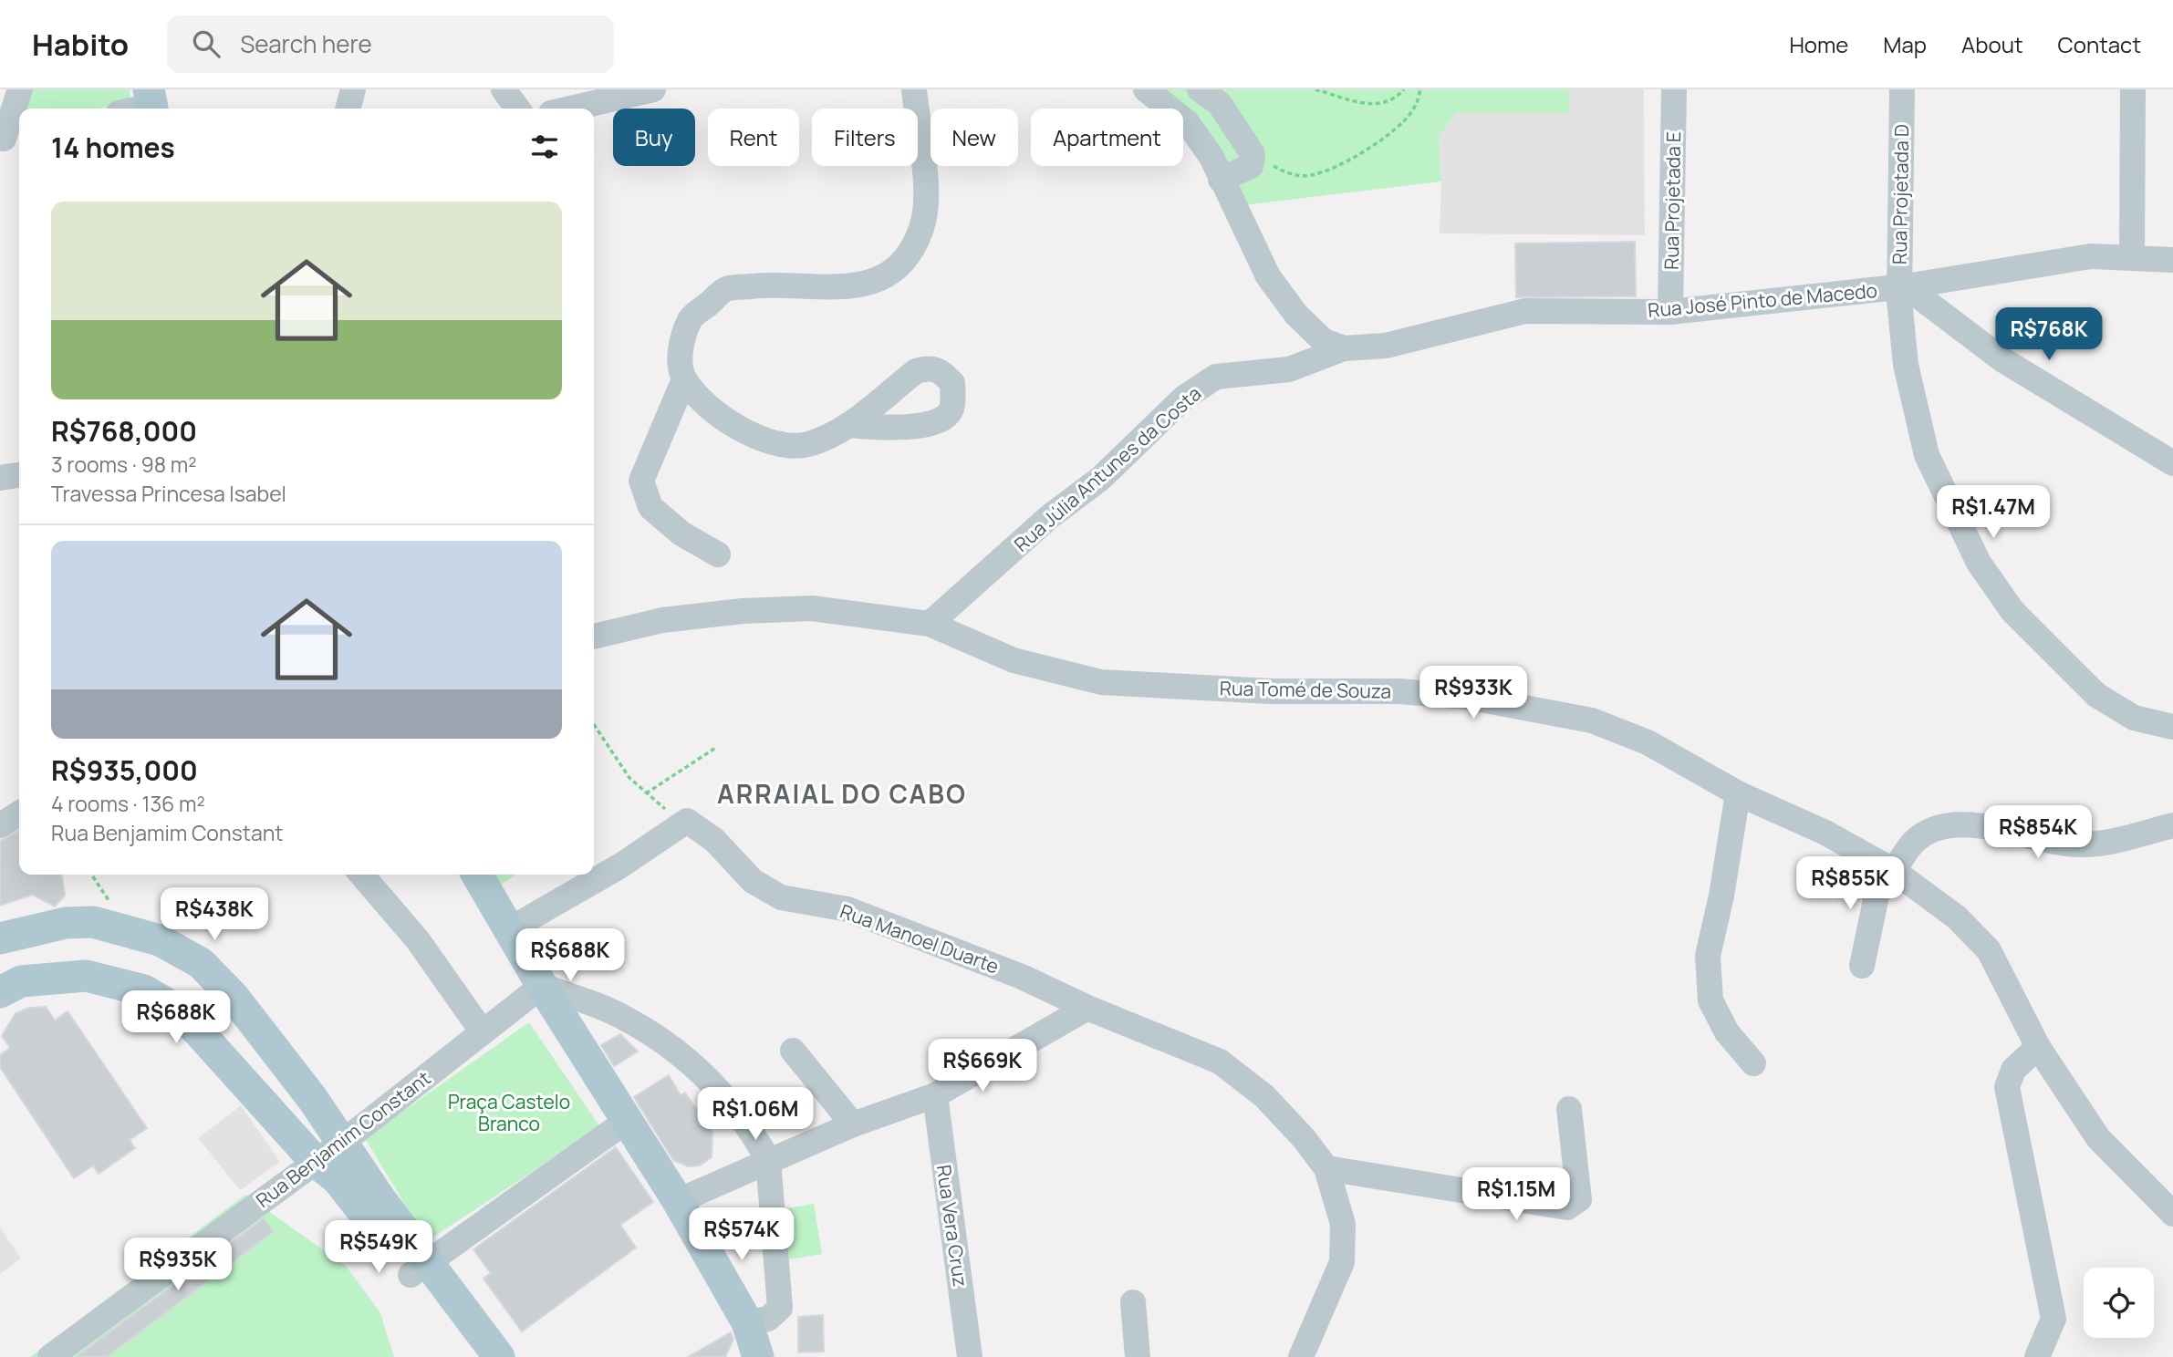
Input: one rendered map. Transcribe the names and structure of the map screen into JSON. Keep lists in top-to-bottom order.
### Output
{
  "streets": {
    "street": [
      "Rua Projetada D",
      "Rua Projetada E",
      "Rua José Pinto de Macedo",
      "Rua Júlia Antunes da Costa",
      "Rua Tomé de Souza",
      "Rua Manoel Duarte",
      "Rua Benjamim Constant",
      "Rua Vera Cruz"
    ]
  },
  "crossings": [
    ["Rua Projetada D", "Rua José Pinto de Macedo"],
    ["Rua Projetada E", "Rua José Pinto de Macedo"],
    ["Rua José Pinto de Macedo", "Rua Júlia Antunes da Costa"],
    ["Rua Júlia Antunes da Costa", "Rua Tomé de Souza"]
  ],
  "districts": ["ARRAIAL DO CABO"],
  "parks": ["Praça Castelo Branco"],
  "page": {
    "header": "Habito",
    "search": "Search here",
    "nav": [
      "Home",
      "Map",
      "About",
      "Contact"
    ],
    "chip": [
      "Buy",
      "Rent",
      "Filters",
      "New",
      "Apartment"
    ],
    "heading": "14 homes",
    "list": [
      {
        "name": "R$768,000",
        "note": "3 rooms · 98 m² · Travessa Princesa Isabel"
      },
      {
        "name": "R$935,000",
        "note": "4 rooms · 136 m² · Rua Benjamim Constant"
      }
    ],
    "price": [
      "R$768K",
      "R$1.47M",
      "R$933K",
      "R$854K",
      "R$855K",
      "R$438K",
      "R$688K",
      "R$688K",
      "R$669K",
      "R$1.06M",
      "R$1.15M",
      "R$574K",
      "R$549K",
      "R$935K"
    ]
  }
}
